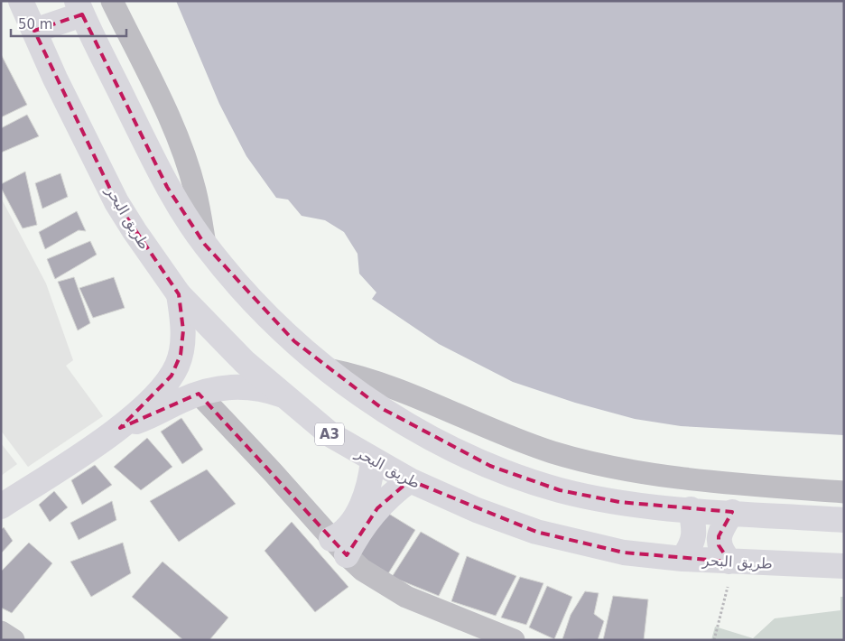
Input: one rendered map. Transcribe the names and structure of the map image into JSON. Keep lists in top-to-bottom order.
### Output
{
  "streets": {
    "main road": ["طريق البحر", "A3"]
  },
  "scale_bar": "50 m"
}
